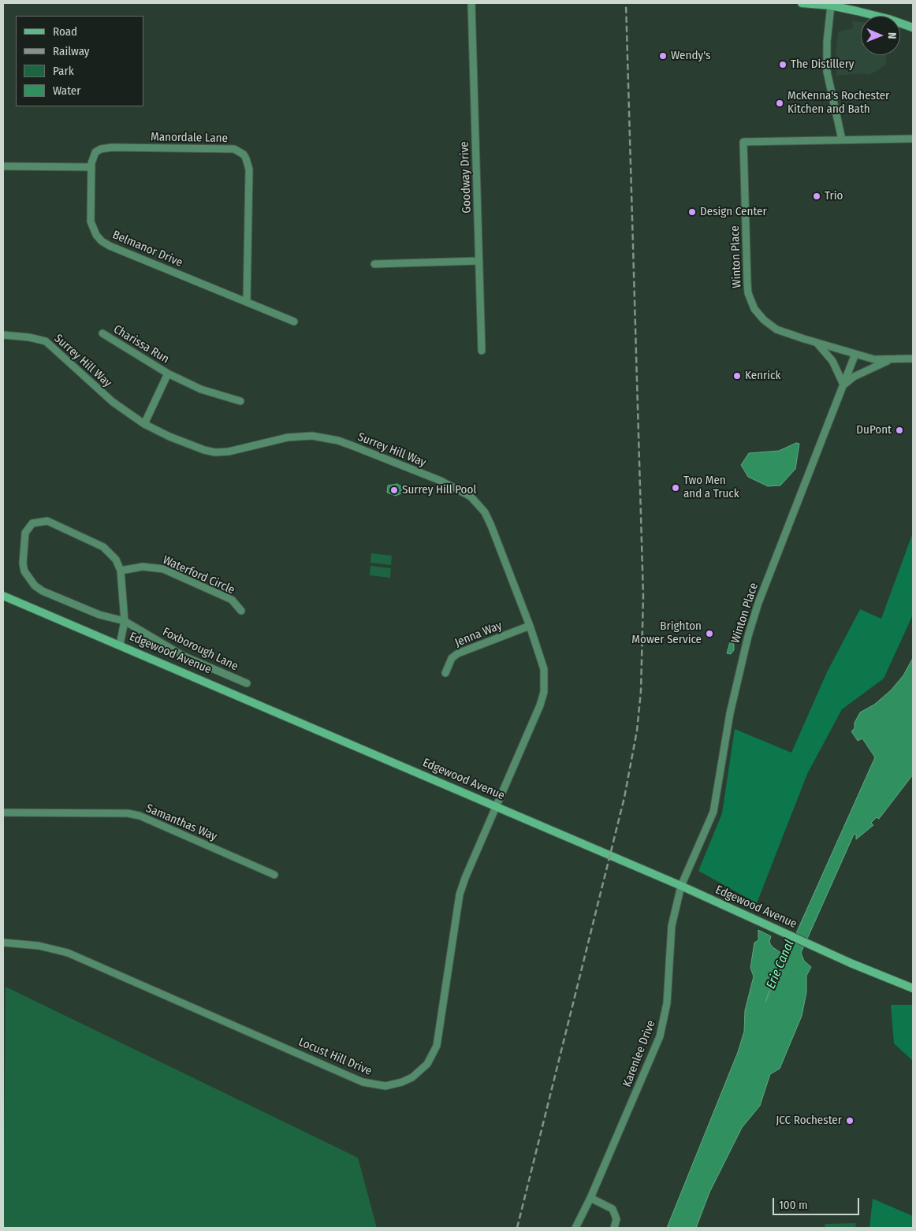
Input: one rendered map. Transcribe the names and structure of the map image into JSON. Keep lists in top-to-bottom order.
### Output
{
  "streets": {
    "street": [
      "Manordale Lane",
      "Goodway Drive",
      "Belmanor Drive",
      "Winton Place",
      "Charissa Run",
      "Surrey Hill Way",
      "Waterford Circle",
      "Jenna Way",
      "Foxborough Lane",
      "Edgewood Avenue",
      "Samanthas Way",
      "Karenlee Drive",
      "Locust Hill Drive"
    ]
  },
  "crossings": [
    ["Manordale Lane", "Belmanor Drive"],
    ["Winton Place", "Edgewood Avenue"],
    ["Winton Place", "Karenlee Drive"],
    ["Charissa Run", "Surrey Hill Way"],
    ["Surrey Hill Way", "Jenna Way"],
    ["Surrey Hill Way", "Edgewood Avenue"],
    ["Surrey Hill Way", "Locust Hill Drive"],
    ["Waterford Circle", "Foxborough Lane"],
    ["Edgewood Avenue", "Karenlee Drive"],
    ["Edgewood Avenue", "Locust Hill Drive"]
  ],
  "water": ["Erie Canal"],
  "places": [
    "Wendy's",
    "The Distillery",
    "McKenna's Rochester Kitchen and Bath",
    "Trio",
    "Design Center",
    "Kenrick",
    "DuPont",
    "Two Men and a Truck",
    "Surrey Hill Pool",
    "Brighton Mower Service",
    "JCC Rochester"
  ],
  "legend": [
    "Road",
    "Railway",
    "Park",
    "Water"
  ],
  "scale_bar": "100 m",
  "north": "right"
}
